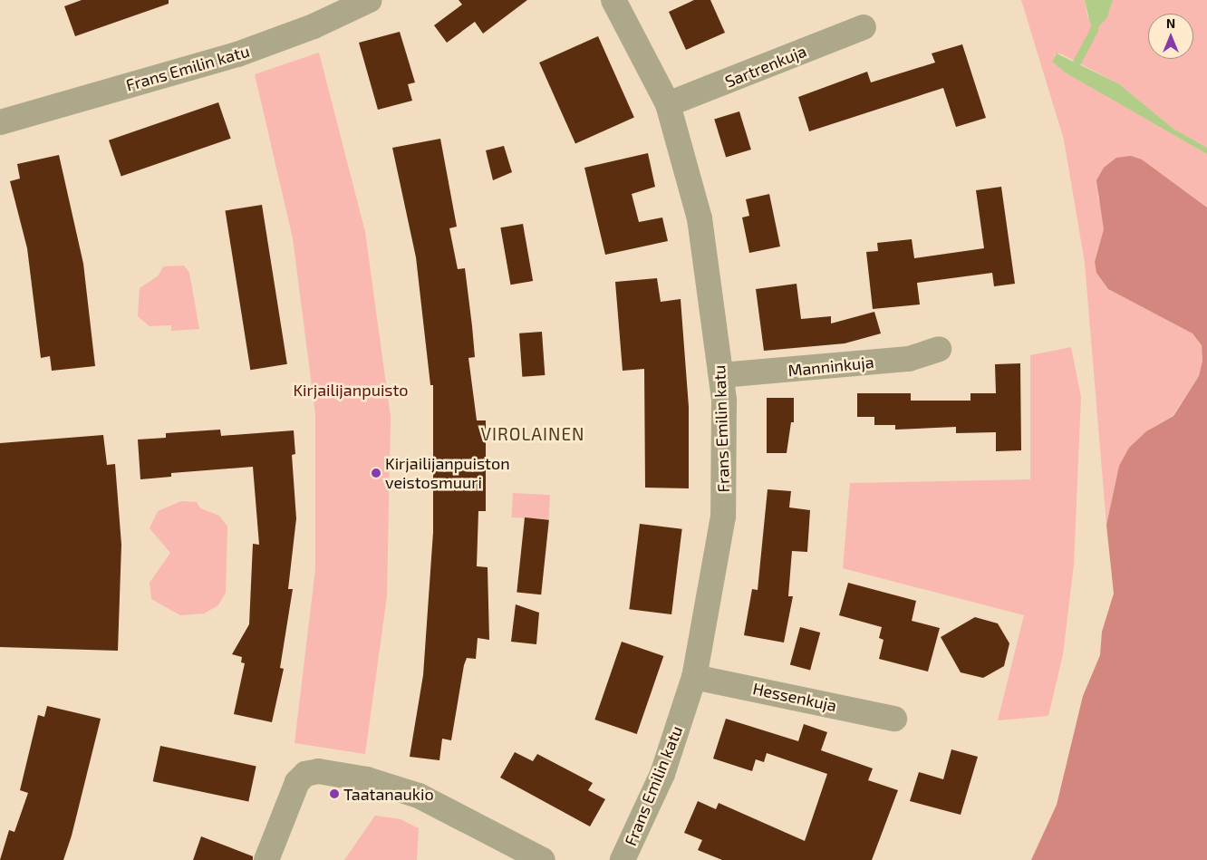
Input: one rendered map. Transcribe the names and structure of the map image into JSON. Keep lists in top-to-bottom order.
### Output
{
  "streets": {
    "street": [
      "Sartrenkuja",
      "Frans Emilin katu",
      "Manninkuja",
      "Hessenkuja"
    ]
  },
  "crossings": [
    ["Sartrenkuja", "Frans Emilin katu"],
    ["Frans Emilin katu", "Manninkuja"],
    ["Frans Emilin katu", "Hessenkuja"]
  ],
  "districts": ["VIROLAINEN"],
  "parks": ["Kirjailijanpuisto"],
  "places": ["Kirjailijanpuiston veistosmuuri", "Taatanaukio"],
  "north": "top"
}
